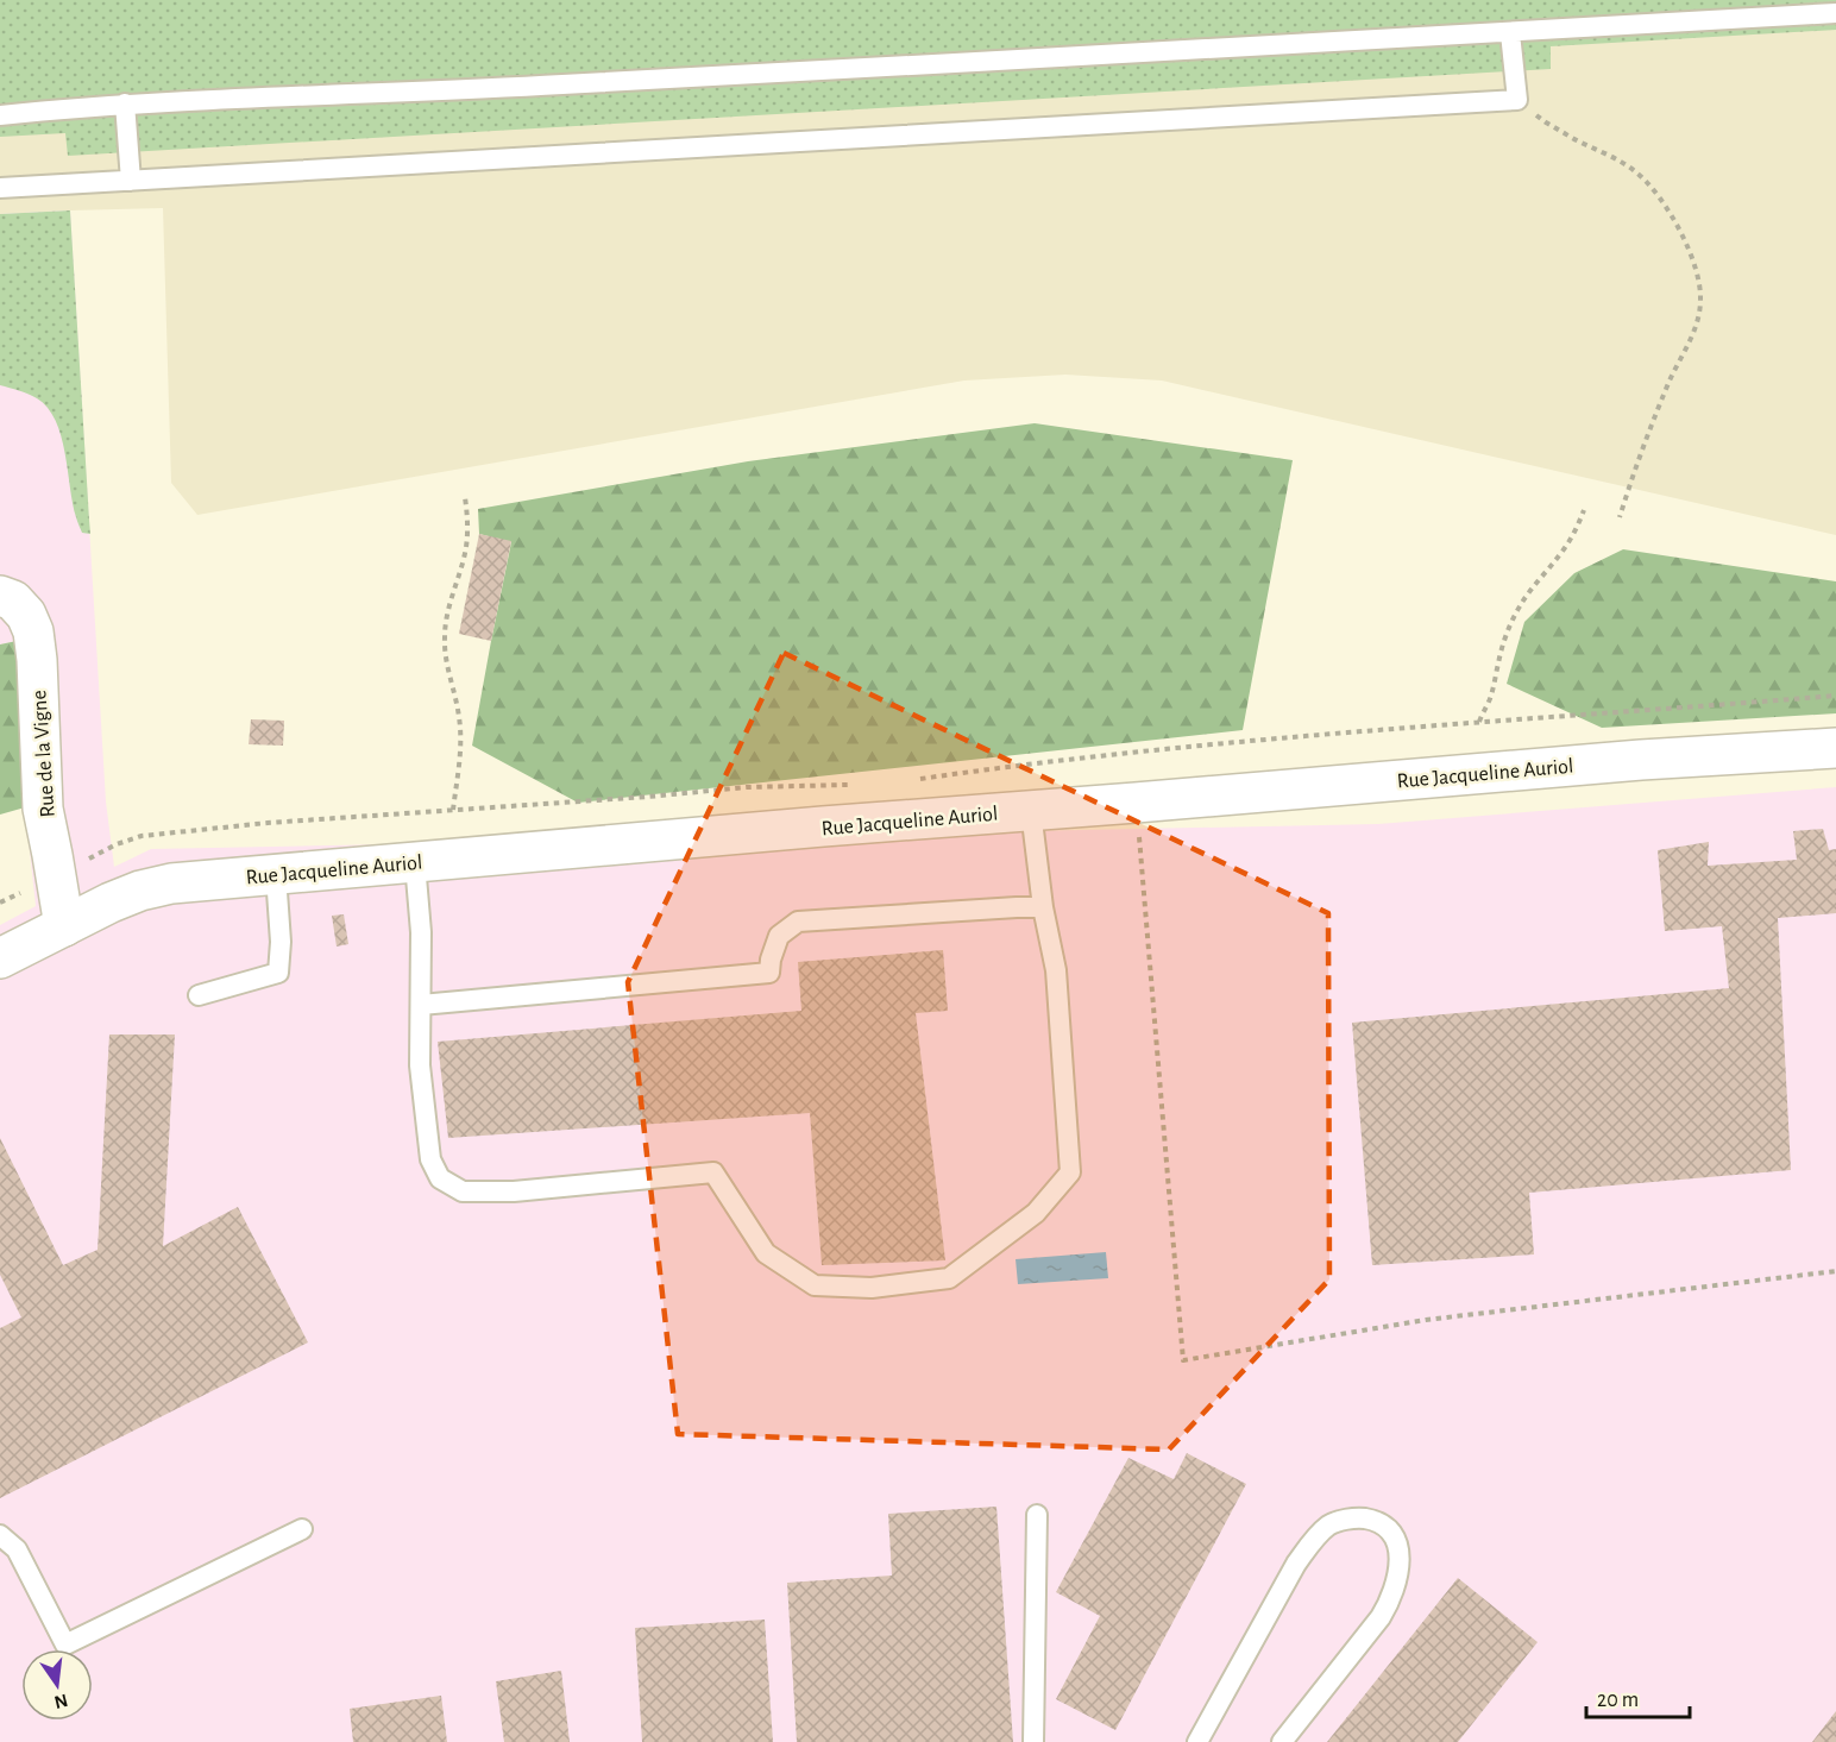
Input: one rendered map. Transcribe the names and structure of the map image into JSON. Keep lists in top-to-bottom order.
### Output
{
  "streets": {
    "street": ["Rue de la Vigne", "Rue Jacqueline Auriol"]
  },
  "crossings": [
    ["Rue de la Vigne", "Rue Jacqueline Auriol"]
  ],
  "scale_bar": "20 m",
  "north": "bottom"
}
